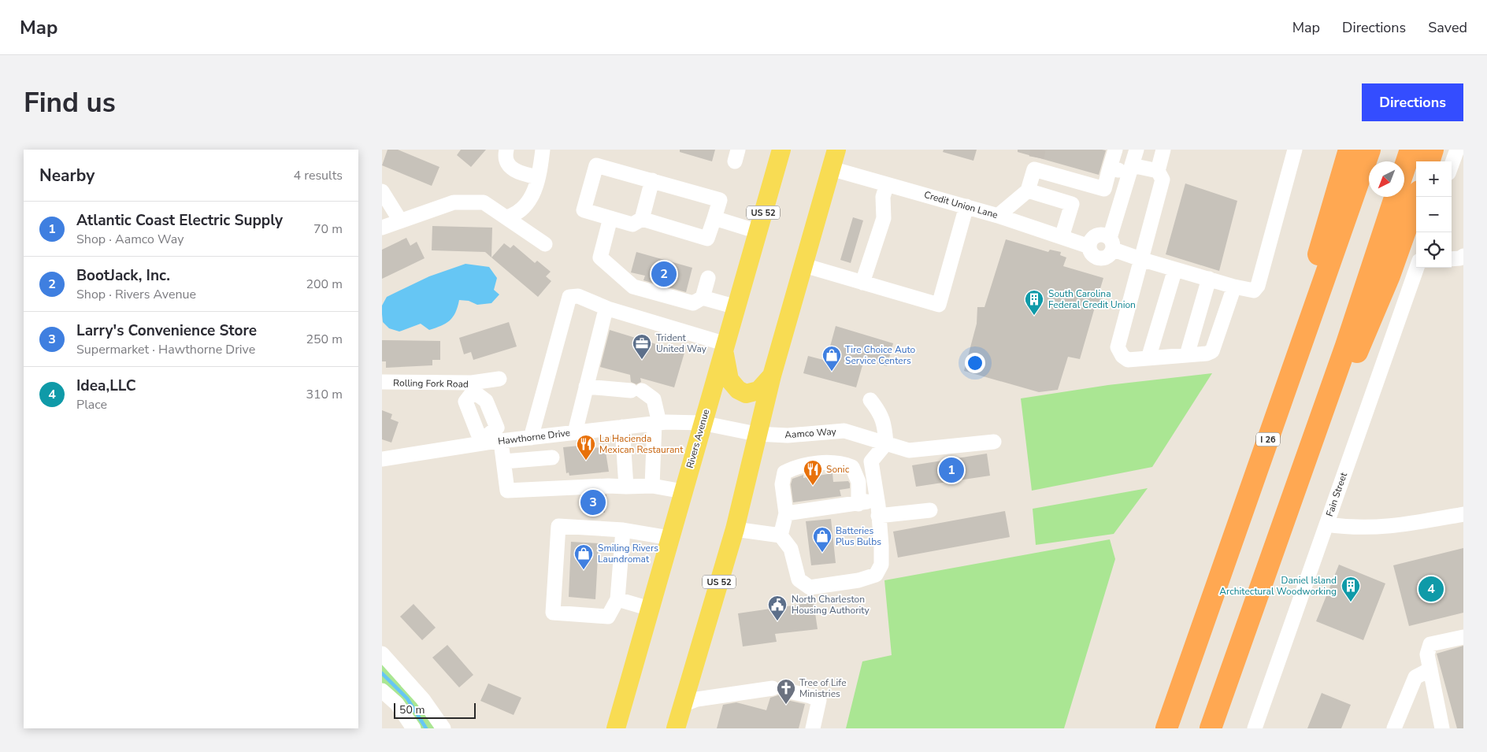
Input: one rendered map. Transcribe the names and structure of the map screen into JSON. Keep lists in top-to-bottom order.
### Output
{
  "streets": {
    "highway": ["I 26"],
    "main road": ["US 52", "Rivers Avenue"],
    "street": [
      "Credit Union Lane",
      "Rolling Fork Road",
      "Aamco Way",
      "Hawthorne Drive",
      "Fain Street"
    ]
  },
  "crossings": [
    ["Credit Union Lane", "US 52"],
    ["US 52", "Aamco Way"],
    ["US 52", "Hawthorne Drive"],
    ["Rolling Fork Road", "Hawthorne Drive"],
    ["Aamco Way", "Hawthorne Drive"],
    ["Hawthorne Drive", "Rivers Avenue"]
  ],
  "places": {
    "building": ["South Carolina Federal Credit Union", "Daniel Island Architectural Woodworking"],
    "office": ["Trident United Way"],
    "shop": ["Tire Choice Auto Service Centers", "Batteries Plus Bulbs", "Smiling Rivers Laundromat"],
    "restaurant": ["La Hacienda Mexican Restaurant", "Sonic"],
    "public building": ["North Charleston Housing Authority"],
    "church": ["Tree of Life Ministries"]
  },
  "scale_bar": "50 m",
  "north": "bottom left",
  "page": {
    "header": "Map",
    "nav": ["Map", "Directions", "Saved"],
    "buttons": "Directions",
    "title": "Find us",
    "heading": ["Nearby", "4 results"],
    "map_buttons": ["+", "−"],
    "list": [
      {
        "mark": "1",
        "name": "Atlantic Coast Electric Supply",
        "note": "Shop · Aamco Way",
        "value": "70 m"
      },
      {
        "mark": "2",
        "name": "BootJack, Inc.",
        "note": "Shop · Rivers Avenue",
        "value": "200 m"
      },
      {
        "mark": "3",
        "name": "Larry's Convenience Store",
        "note": "Supermarket · Hawthorne Drive",
        "value": "250 m"
      },
      {
        "mark": "4",
        "name": "Idea,LLC",
        "note": "Place",
        "value": "310 m"
      }
    ],
    "pins": [
      "2",
      "1",
      "3",
      "4"
    ],
    "scale": "50 m"
  }
}
